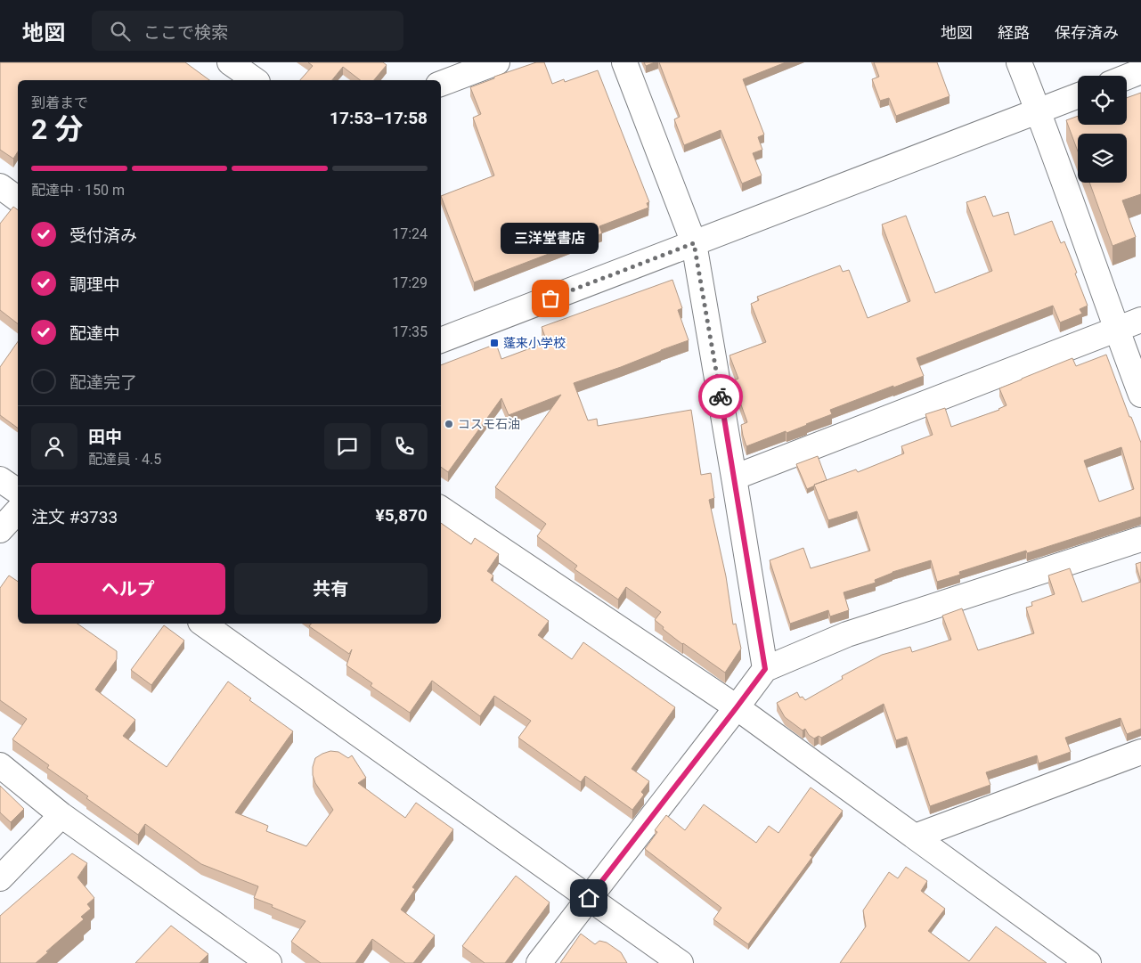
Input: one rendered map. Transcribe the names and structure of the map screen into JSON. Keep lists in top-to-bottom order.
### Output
{
  "places": {
    "other": ["三洋堂書店", "コスモ石油"],
    "transit": ["蓬来小学校"]
  },
  "page": {
    "header": "地図",
    "search": "ここで検索",
    "nav": ["地図", "経路", "保存済み"],
    "heading": ["2 分", "到着まで", "17:53–17:58"],
    "panel": [
      "田中",
      "配達員 · 4.5",
      "注文 #3733",
      "¥5,870"
    ],
    "bar": "配達中 · 150 m",
    "list": [
      ["受付済み", "17:24"],
      ["調理中", "17:29"],
      ["配達中", "17:35"],
      "配達完了"
    ],
    "bubble": "三洋堂書店",
    "buttons": ["ヘルプ", "共有"]
  }
}
